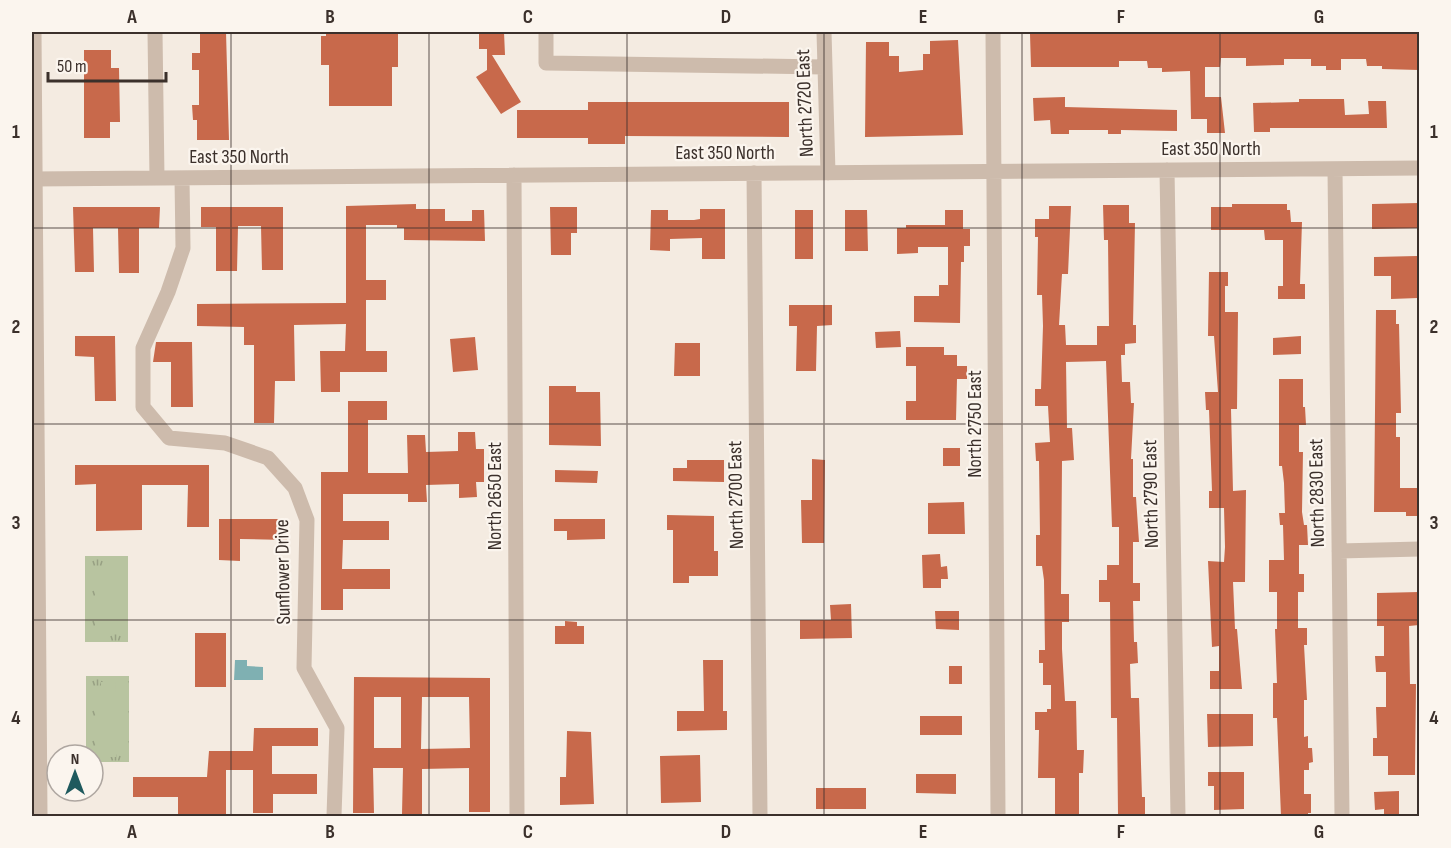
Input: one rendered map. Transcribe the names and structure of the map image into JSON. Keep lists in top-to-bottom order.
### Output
{
  "streets": {
    "street": [
      "North 2720 East",
      "East 350 North",
      "North 2750 East",
      "North 2830 East",
      "North 2790 East",
      "North 2700 East",
      "North 2650 East",
      "Sunflower Drive"
    ]
  },
  "crossings": [
    ["North 2720 East", "East 350 North"],
    ["East 350 North", "North 2750 East"],
    ["East 350 North", "North 2830 East"],
    ["East 350 North", "North 2790 East"],
    ["East 350 North", "North 2700 East"],
    ["East 350 North", "North 2650 East"],
    ["East 350 North", "Sunflower Drive"]
  ],
  "scale_bar": "50 m",
  "north": "top",
  "grid": {
    "columns": [
      "A",
      "B",
      "C",
      "D",
      "E",
      "F",
      "G"
    ],
    "rows": [
      "1",
      "2",
      "3",
      "4"
    ]
  }
}
